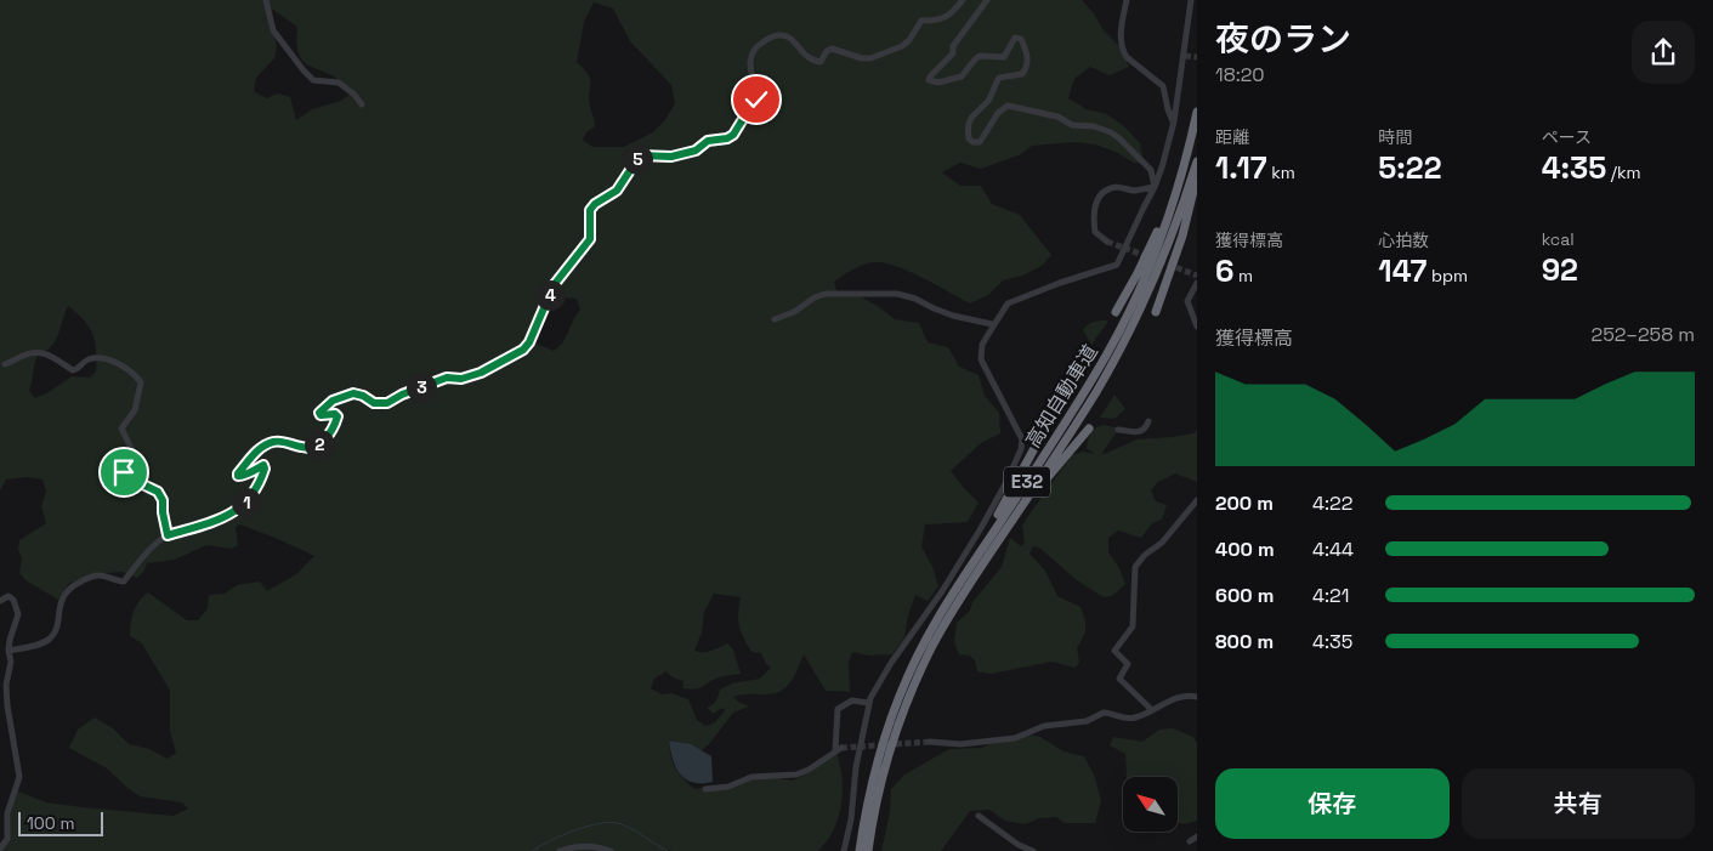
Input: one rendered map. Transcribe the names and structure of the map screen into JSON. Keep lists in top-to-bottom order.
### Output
{
  "streets": {
    "highway": ["高知自動車道", "E32"]
  },
  "scale_bar": "100 m",
  "north": "top left",
  "page": {
    "heading": ["夜のラン", "18:20"],
    "stats": [
      ["距離", "1.17 km"],
      ["時間", "5:22"],
      ["ペース", "4:35 /km"],
      ["獲得標高", "6 m"],
      ["心拍数", "147 bpm"],
      ["kcal", "92"]
    ],
    "pins": [
      "5",
      "4",
      "3",
      "2",
      "1"
    ],
    "chart": ["獲得標高", "252–258 m"],
    "list": [
      {
        "name": "200 m",
        "note": "4:22"
      },
      {
        "name": "400 m",
        "note": "4:44"
      },
      {
        "name": "600 m",
        "note": "4:21"
      },
      {
        "name": "800 m",
        "note": "4:35"
      }
    ],
    "buttons": ["保存", "共有"],
    "scale": "100 m"
  }
}
